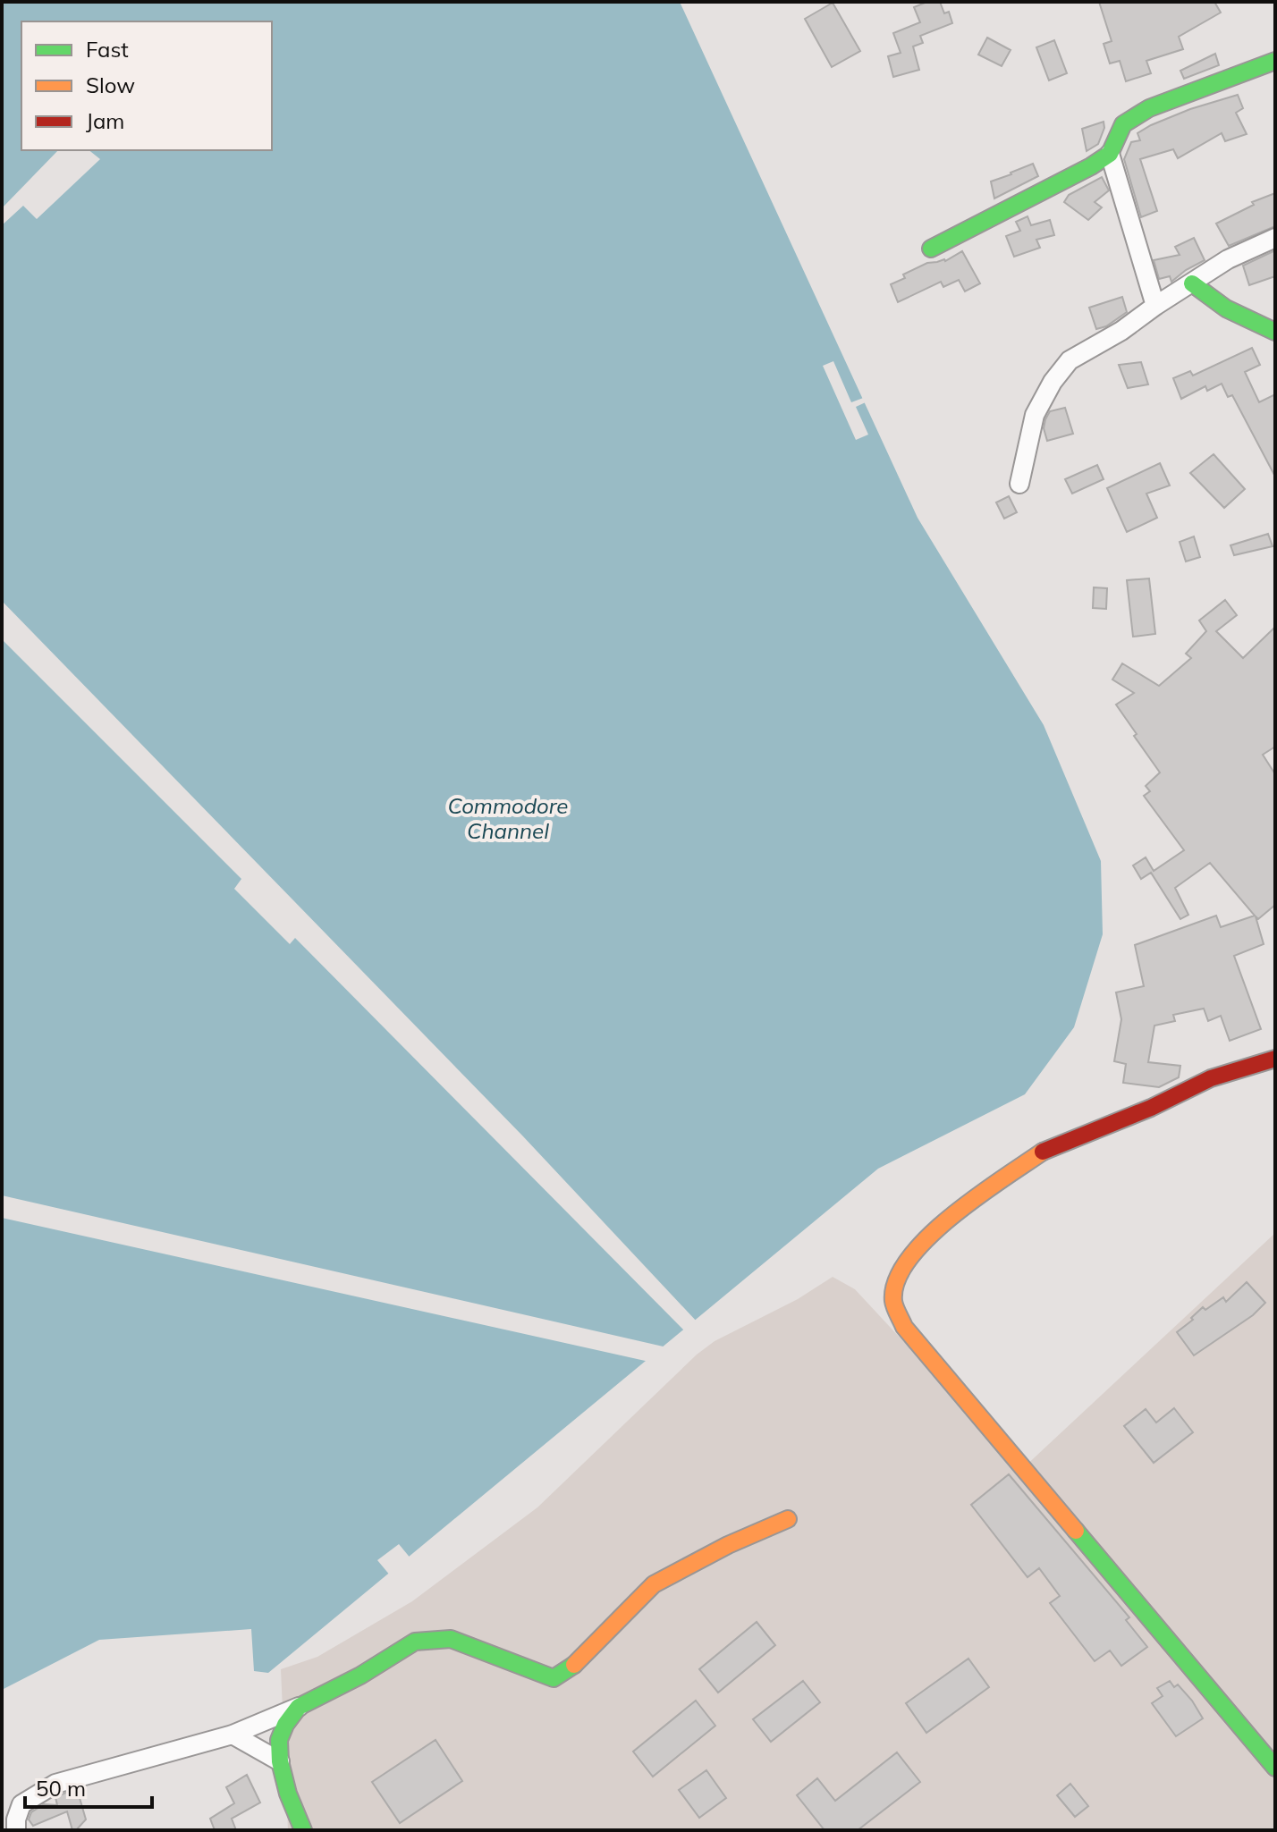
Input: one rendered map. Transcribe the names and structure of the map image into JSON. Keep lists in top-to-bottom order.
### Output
{
  "water": ["Commodore Channel"],
  "legend": ["Fast", "Slow", "Jam"],
  "scale_bar": "50 m"
}
